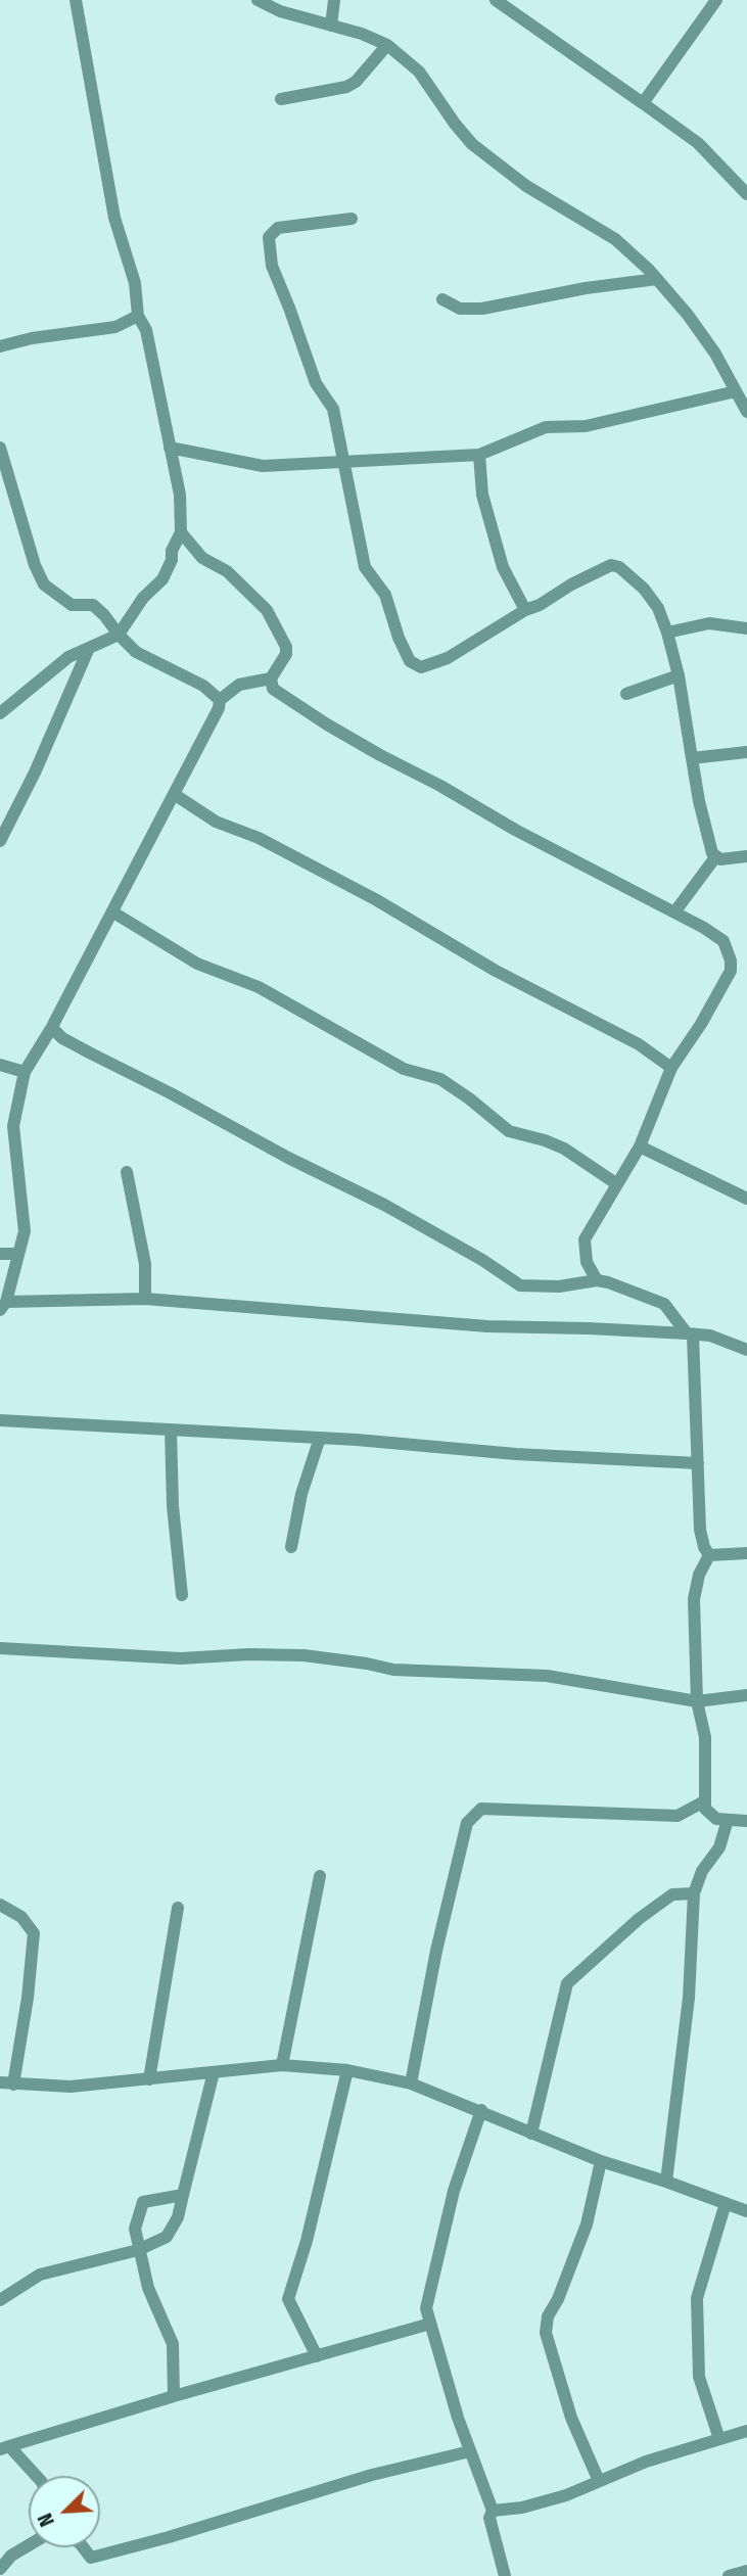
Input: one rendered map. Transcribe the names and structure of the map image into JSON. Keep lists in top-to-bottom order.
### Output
{
  "north": "bottom left"
}
